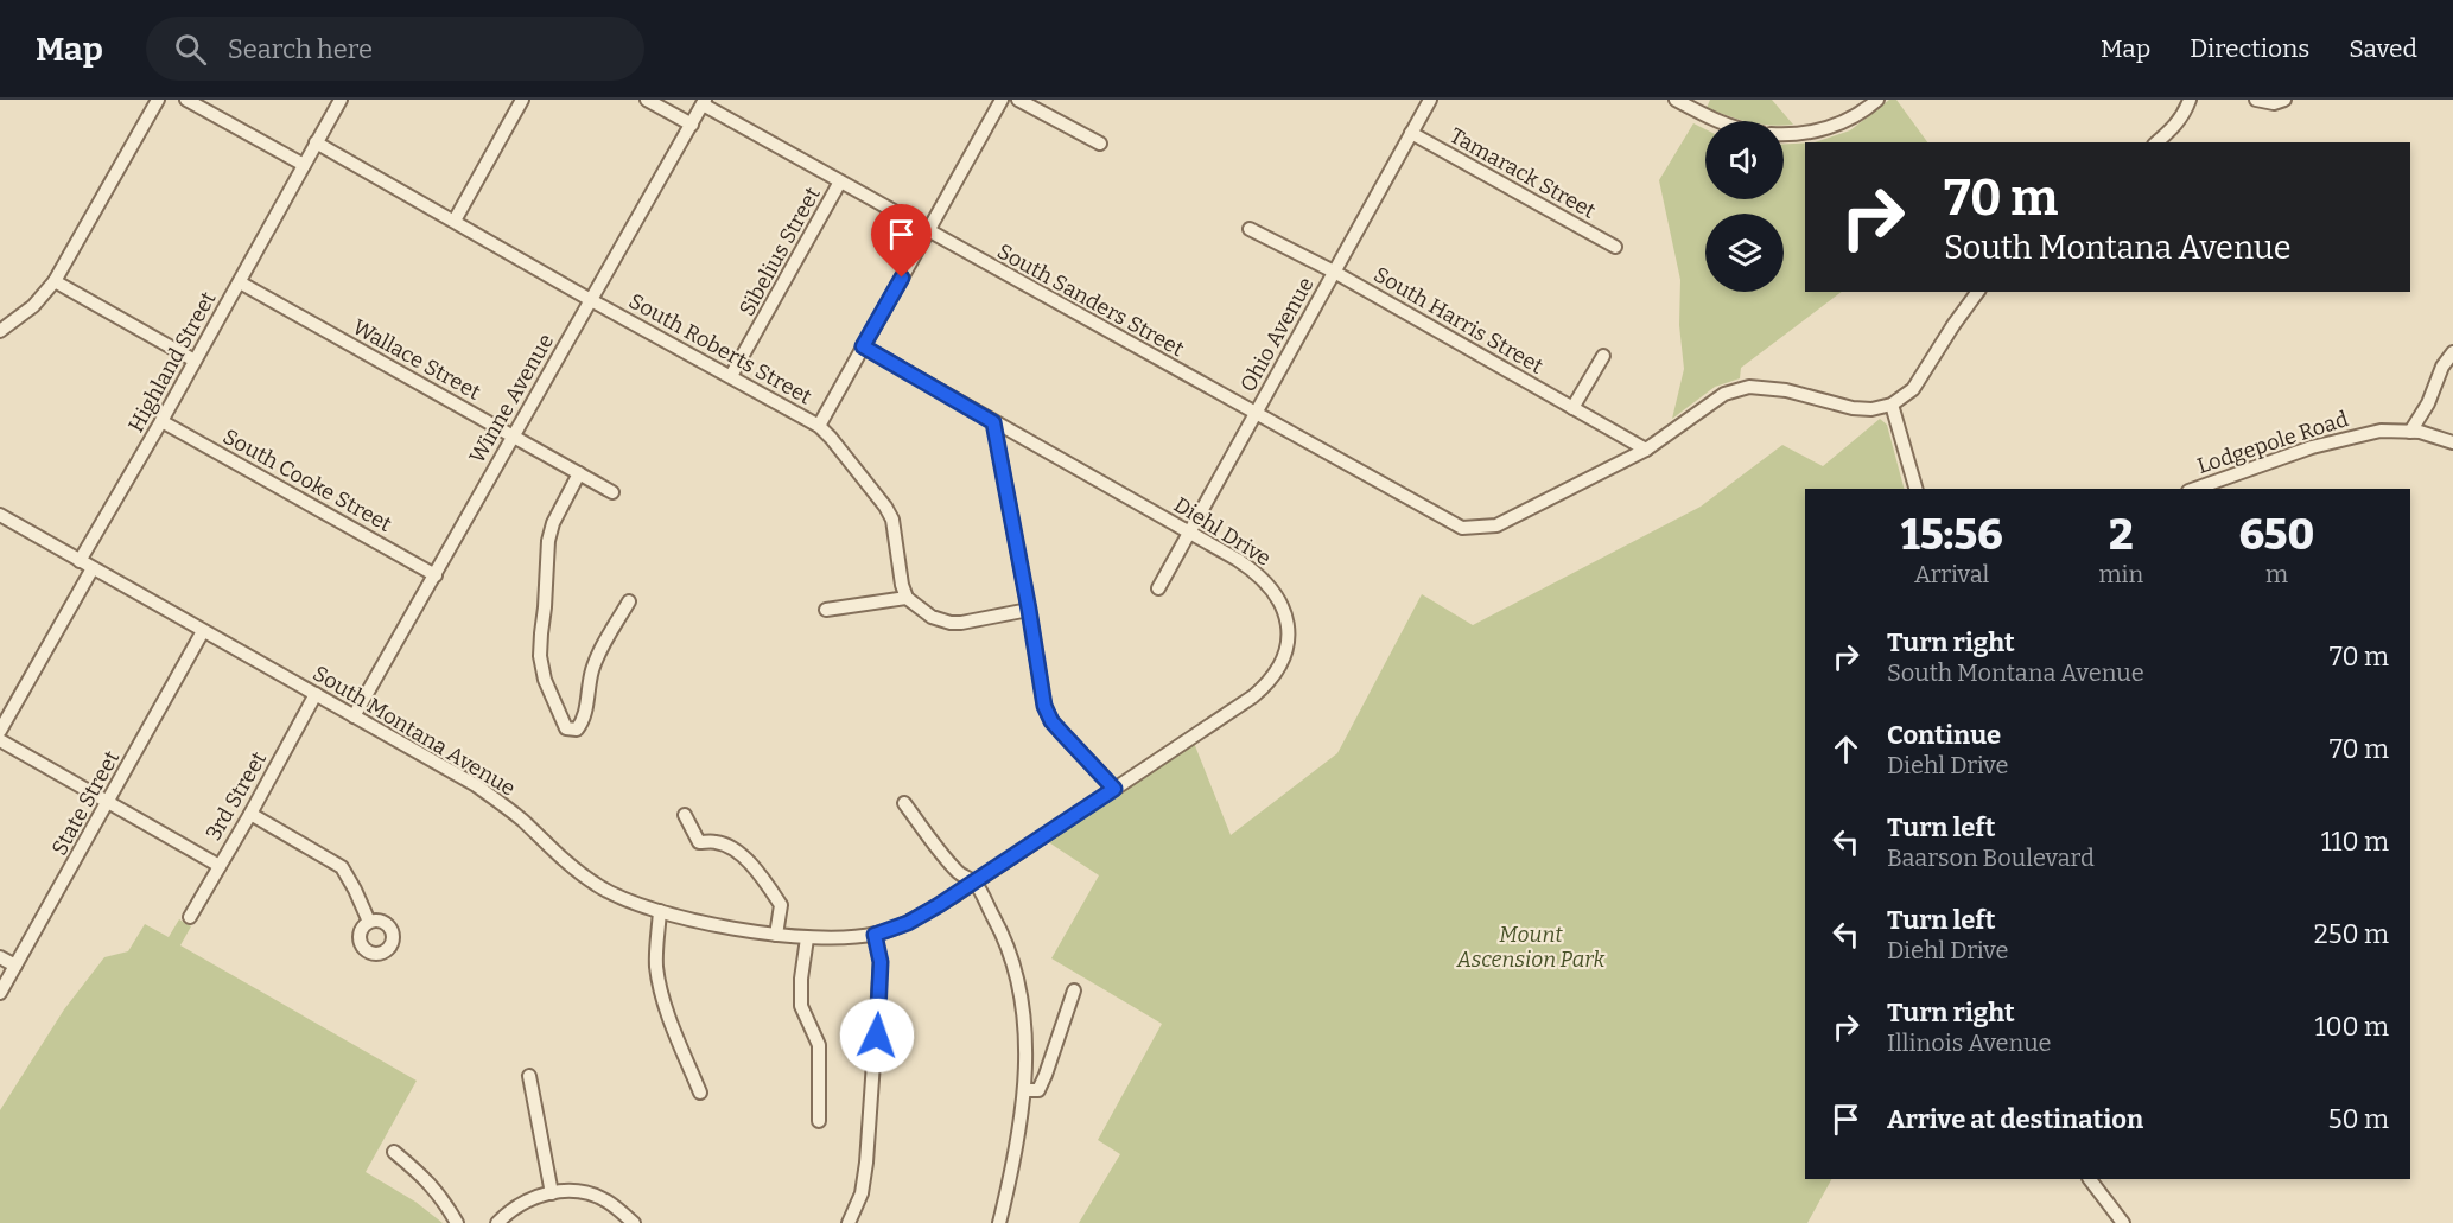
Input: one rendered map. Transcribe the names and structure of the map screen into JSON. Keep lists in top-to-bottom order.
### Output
{
  "streets": {
    "street": [
      "Tamarack Street",
      "Sibelius Street",
      "South Sanders Street",
      "South Harris Street",
      "Ohio Avenue",
      "South Roberts Street",
      "Wallace Street",
      "Highland Street",
      "Winne Avenue",
      "Lodgepole Road",
      "South Cooke Street",
      "Diehl Drive",
      "South Montana Avenue",
      "3rd Street",
      "State Street"
    ]
  },
  "crossings": [
    ["Tamarack Street", "Ohio Avenue"],
    ["Sibelius Street", "South Sanders Street"],
    ["Sibelius Street", "South Roberts Street"],
    ["South Sanders Street", "South Harris Street"],
    ["South Sanders Street", "Ohio Avenue"],
    ["South Sanders Street", "Winne Avenue"],
    ["South Harris Street", "Ohio Avenue"],
    ["Ohio Avenue", "Diehl Drive"],
    ["South Roberts Street", "Winne Avenue"],
    ["Wallace Street", "Highland Street"],
    ["Wallace Street", "Winne Avenue"],
    ["Highland Street", "South Cooke Street"],
    ["Highland Street", "South Montana Avenue"],
    ["Winne Avenue", "South Cooke Street"],
    ["Winne Avenue", "South Montana Avenue"],
    ["Diehl Drive", "South Montana Avenue"],
    ["South Montana Avenue", "3rd Street"],
    ["South Montana Avenue", "State Street"]
  ],
  "parks": ["Mount Ascension Park"],
  "page": {
    "header": "Map",
    "search": "Search here",
    "nav": ["Map", "Directions", "Saved"],
    "turn": ["70 m", "South Montana Avenue"],
    "eta": [
      "15:56",
      "Arrival",
      "2",
      "min",
      "650",
      "m"
    ],
    "list": [
      {
        "name": "Turn right",
        "note": "South Montana Avenue",
        "value": "70 m"
      },
      {
        "name": "Continue",
        "note": "Diehl Drive",
        "value": "70 m"
      },
      {
        "name": "Turn left",
        "note": "Baarson Boulevard",
        "value": "110 m"
      },
      {
        "name": "Turn left",
        "note": "Diehl Drive",
        "value": "250 m"
      },
      {
        "name": "Turn right",
        "note": "Illinois Avenue",
        "value": "100 m"
      },
      {
        "name": "Arrive at destination",
        "value": "50 m"
      }
    ]
  }
}
